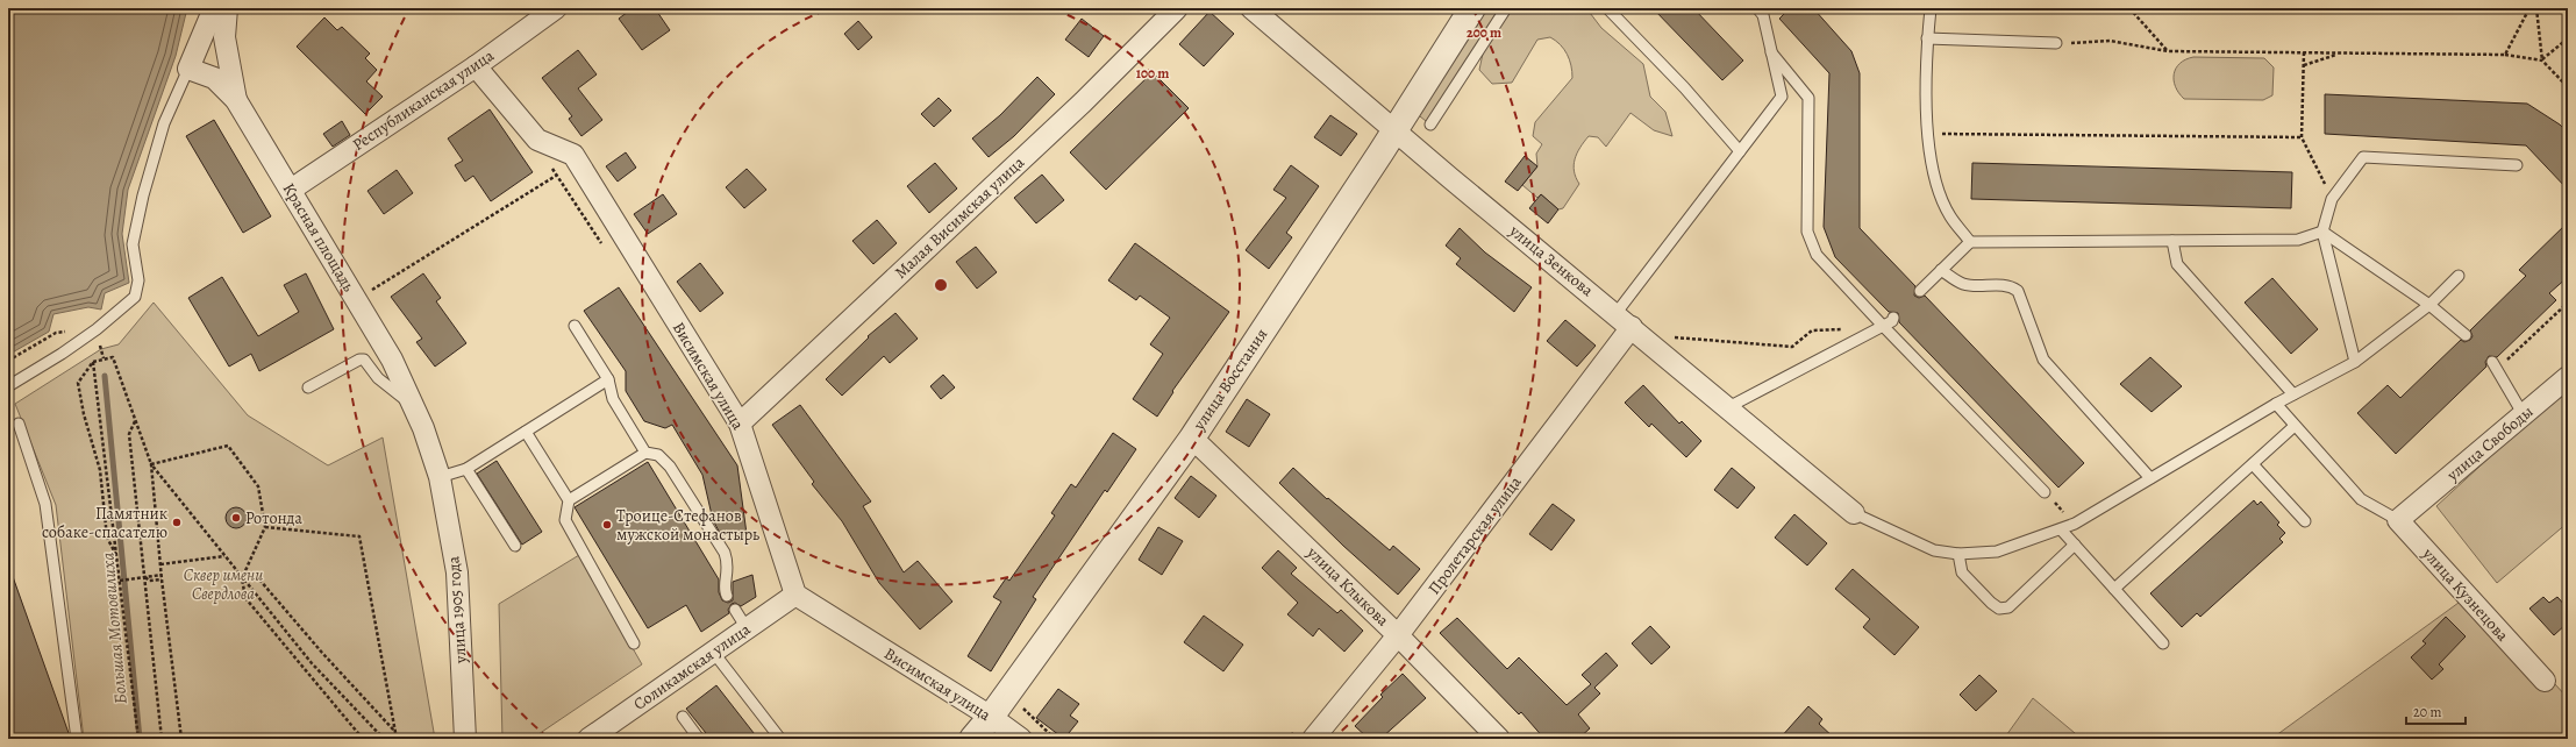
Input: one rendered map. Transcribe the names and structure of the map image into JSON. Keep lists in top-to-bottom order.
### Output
{
  "streets": {
    "street": [
      "Республиканская улица",
      "Малая Висимская улица",
      "Красная площадь",
      "улица Зенкова",
      "Висимская улица",
      "улица Восстания",
      "улица Свободы",
      "Пролетарская улица",
      "улица Клыкова",
      "улица Кузнецова",
      "улица 1905 года",
      "Соликамская улица"
    ]
  },
  "crossings": [
    ["Республиканская улица", "Красная площадь"],
    ["Республиканская улица", "Висимская улица"],
    ["Малая Висимская улица", "Висимская улица"],
    ["Красная площадь", "улица 1905 года"],
    ["улица Зенкова", "улица Восстания"],
    ["улица Зенкова", "Пролетарская улица"],
    ["Висимская улица", "улица Восстания"],
    ["Висимская улица", "Соликамская улица"],
    ["улица Восстания", "улица Клыкова"],
    ["улица Свободы", "улица Кузнецова"],
    ["Пролетарская улица", "улица Клыкова"]
  ],
  "water": ["Большая Мотовилиха"],
  "parks": ["Сквер имени Свердлова"],
  "places": ["Ротонда", "Памятник собаке-спасателю", "Троице-Стефанов мужской монастырь"],
  "scale_bar": "20 m",
  "rings": ["200 m", "100 m"]
}
